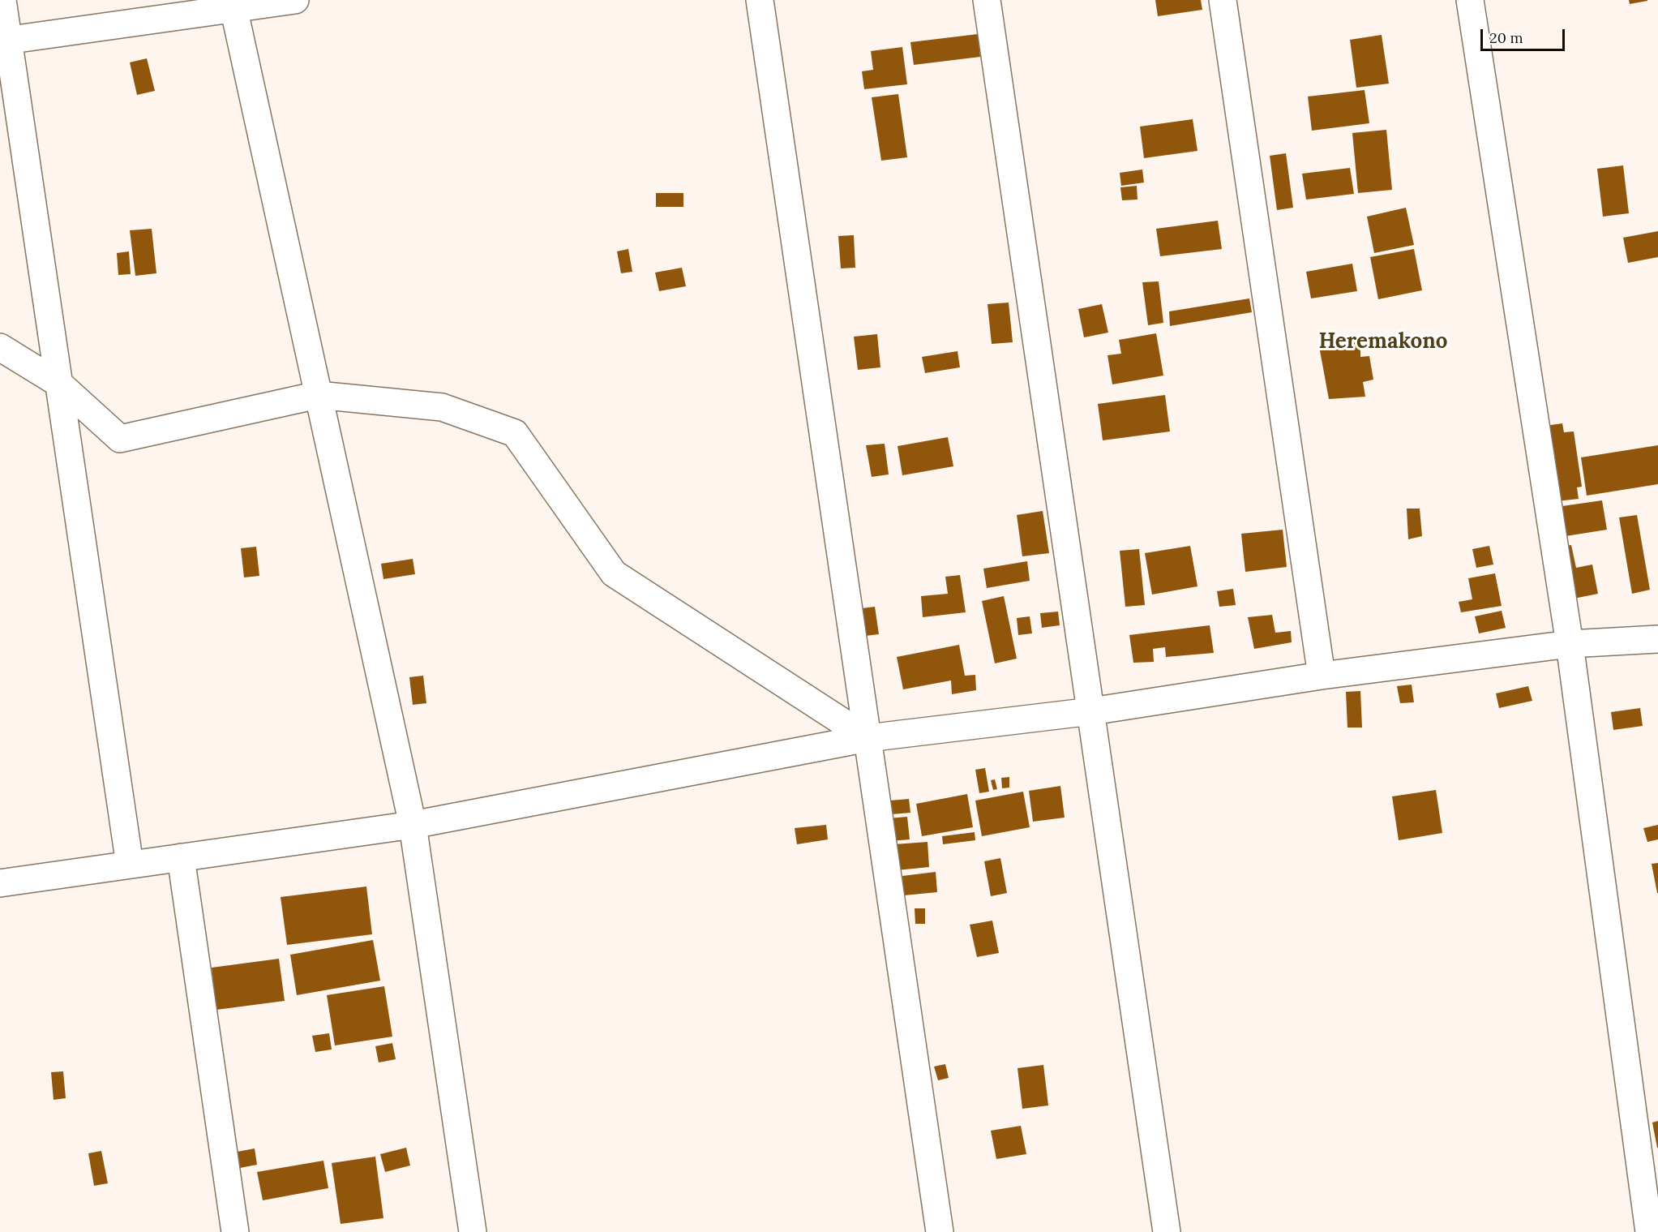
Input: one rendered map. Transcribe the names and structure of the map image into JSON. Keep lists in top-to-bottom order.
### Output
{
  "districts": ["Heremakono"],
  "scale_bar": "20 m"
}
